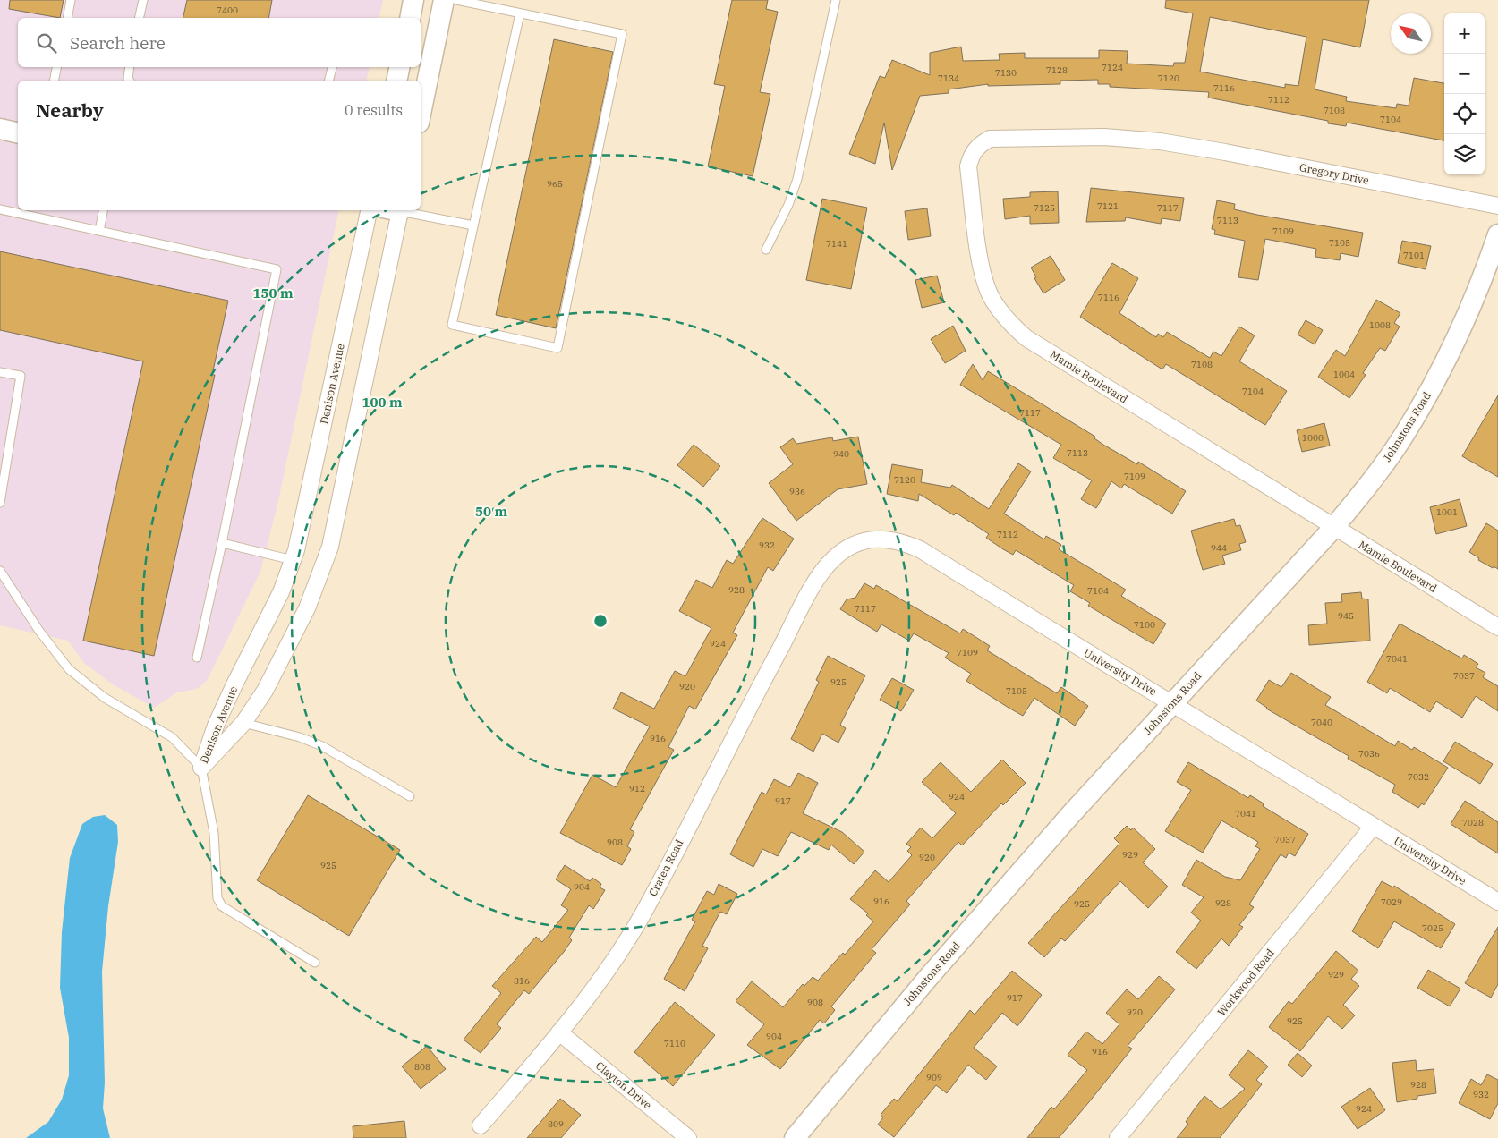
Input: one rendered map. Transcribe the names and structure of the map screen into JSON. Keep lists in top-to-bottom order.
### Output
{
  "streets": {
    "street": [
      "Gregory Drive",
      "Mamie Boulevard",
      "Denison Avenue",
      "Johnstons Road",
      "University Drive",
      "Craten Road",
      "Workwood Road",
      "Clayton Drive"
    ]
  },
  "crossings": [
    ["Gregory Drive", "Mamie Boulevard"],
    ["Mamie Boulevard", "Johnstons Road"],
    ["Johnstons Road", "University Drive"],
    ["University Drive", "Craten Road"],
    ["University Drive", "Workwood Road"],
    ["Craten Road", "Clayton Drive"]
  ],
  "house_numbers": [
    "7400",
    "7124",
    "7128",
    "7130",
    "7134",
    "7120",
    "7116",
    "7112",
    "7108",
    "7104",
    "965",
    "7121",
    "7125",
    "7117",
    "7113",
    "7109",
    "7105",
    "7141",
    "7101",
    "7116",
    "1008",
    "7108",
    "1004",
    "7104",
    "7117",
    "1000",
    "7113",
    "940",
    "7109",
    "7120",
    "936",
    "1001",
    "7112",
    "932",
    "944",
    "928",
    "7104",
    "7117",
    "945",
    "7100",
    "924",
    "7109",
    "7041",
    "7037",
    "925",
    "920",
    "7105",
    "7040",
    "916",
    "7036",
    "7032",
    "912",
    "924",
    "917",
    "7041",
    "7028",
    "7037",
    "908",
    "929",
    "920",
    "925",
    "904",
    "916",
    "7029",
    "928",
    "925",
    "7025",
    "929",
    "816",
    "917",
    "908",
    "920",
    "925",
    "904",
    "7110",
    "916",
    "808",
    "909",
    "928",
    "932",
    "924",
    "809"
  ],
  "north": "top left",
  "page": {
    "map_buttons": ["+", "−"],
    "search": "Search here",
    "heading": ["Nearby", "0 results"]
  },
  "rings": ["150 m", "100 m", "50 m"]
}
